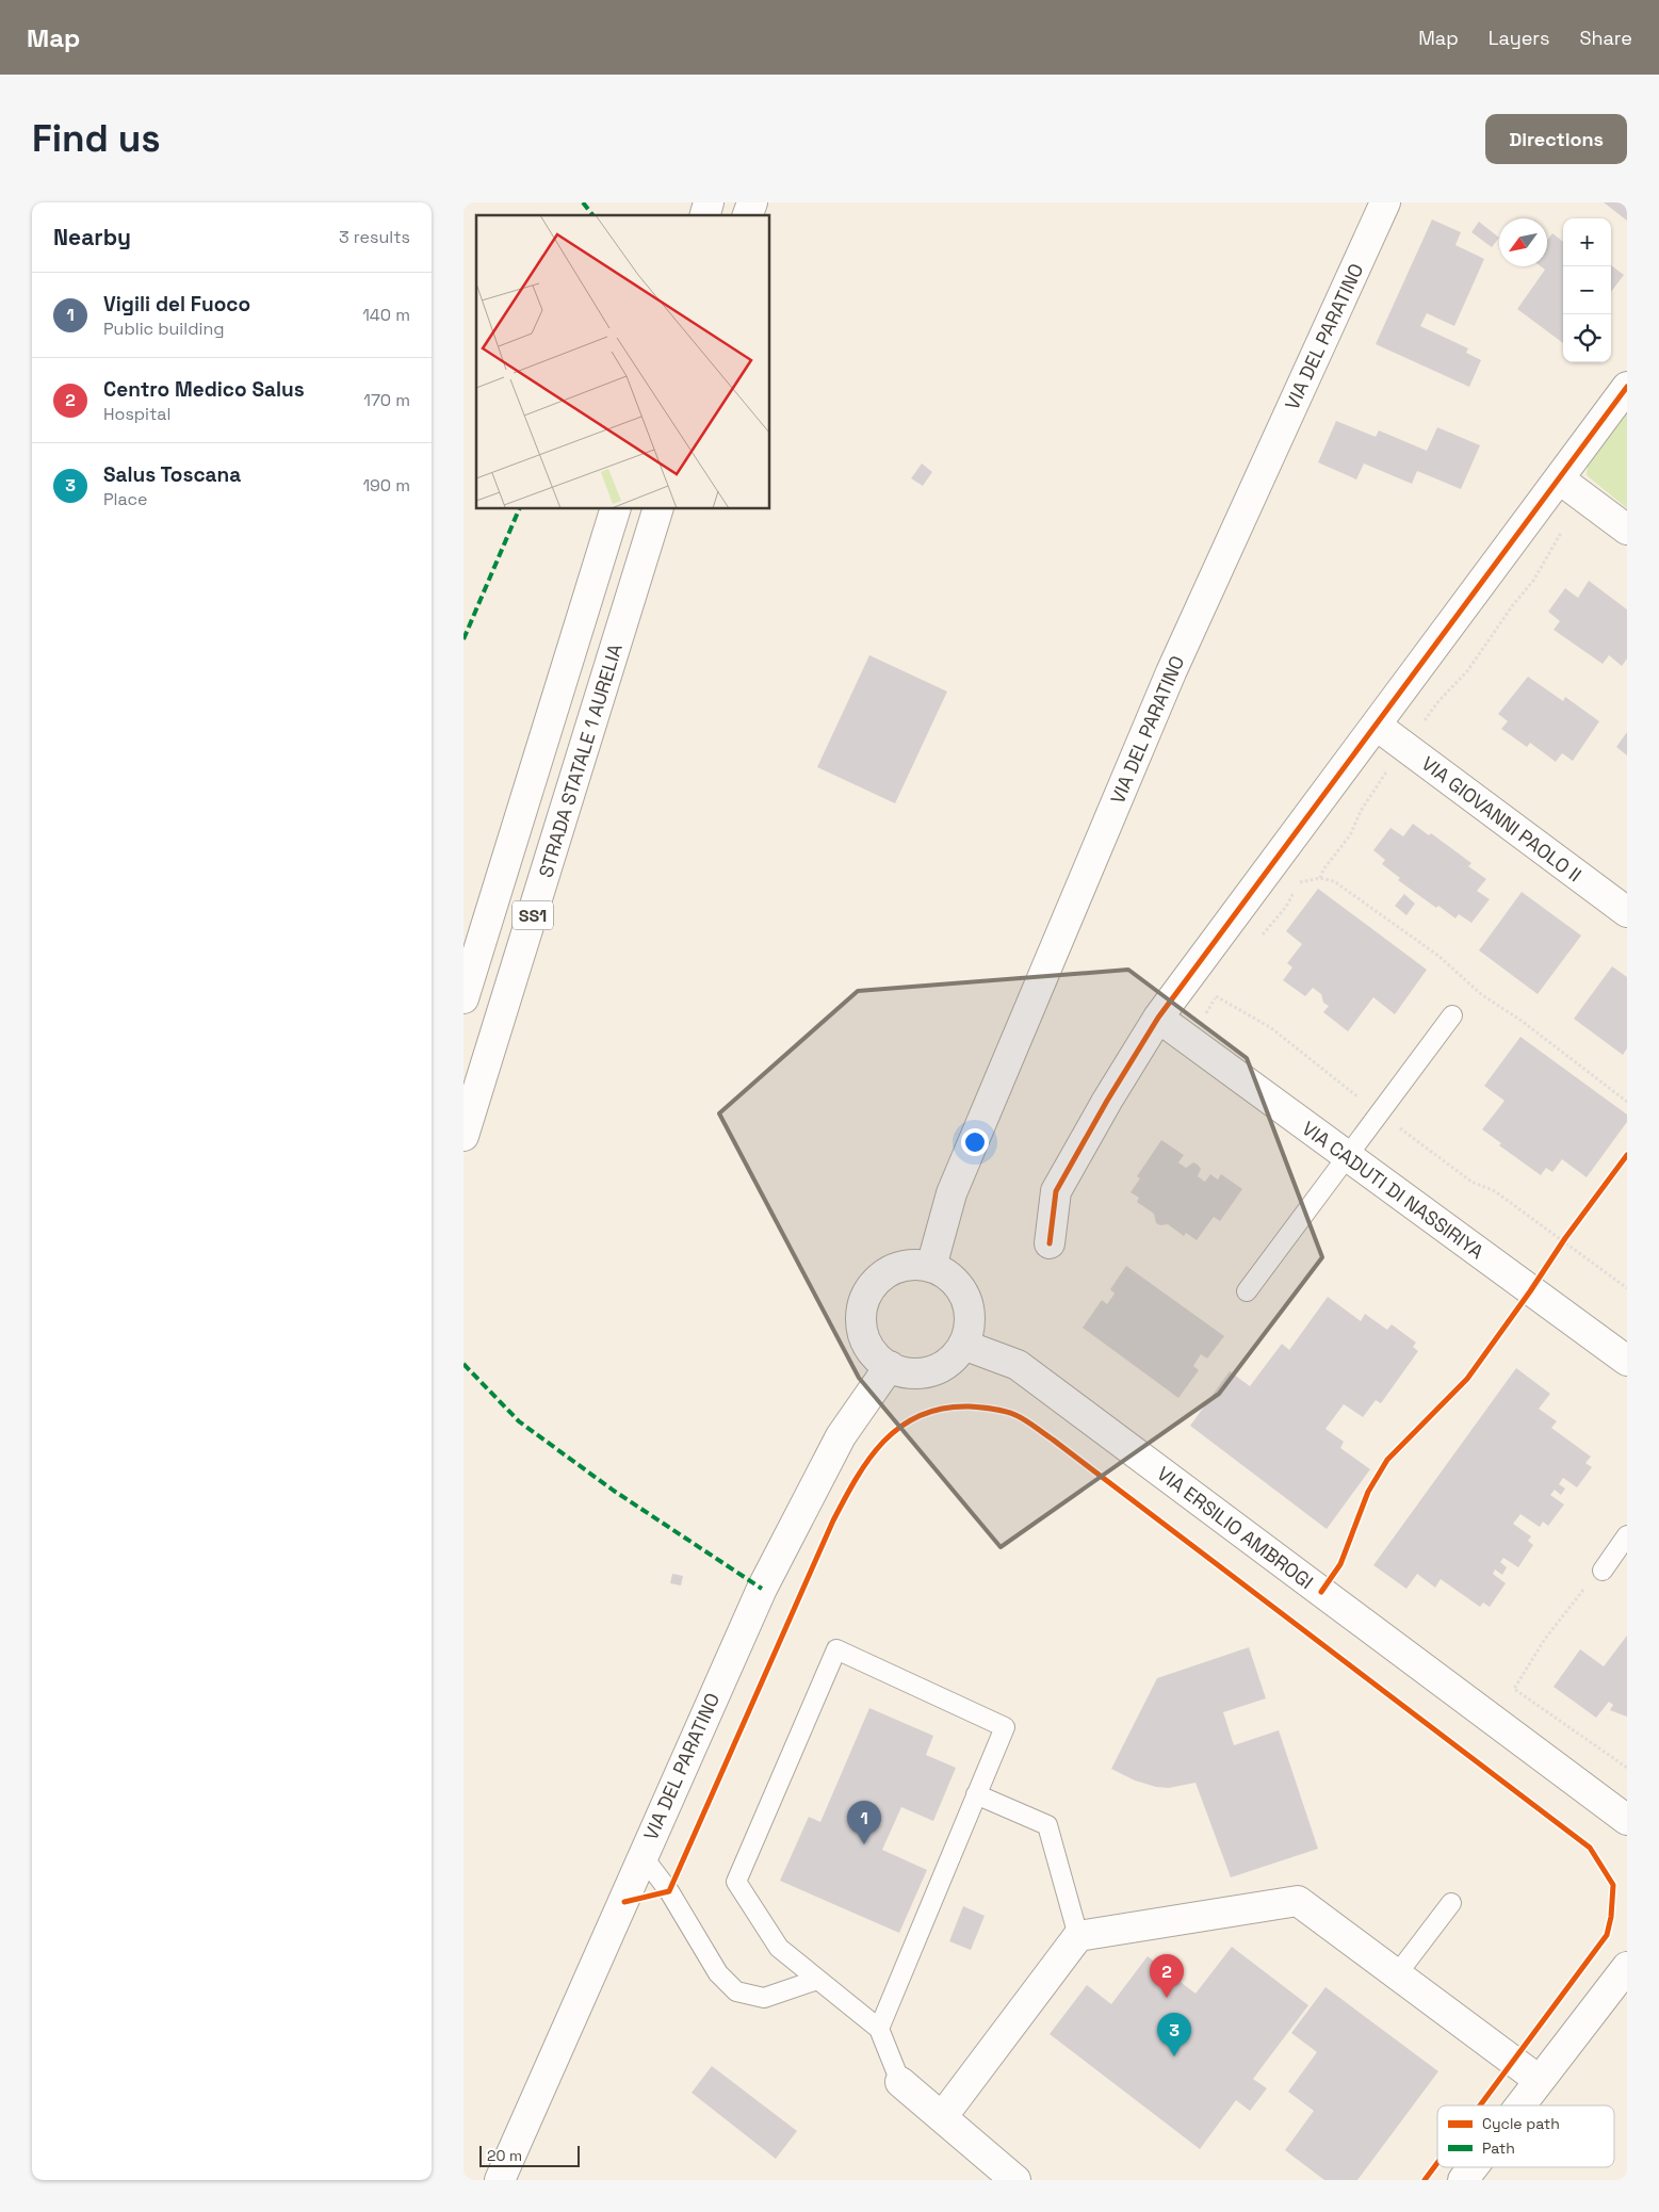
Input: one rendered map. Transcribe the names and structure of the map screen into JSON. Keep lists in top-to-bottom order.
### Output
{
  "streets": {
    "main road": [
      "VIA DEL PARATINO",
      "STRADA STATALE 1 AURELIA",
      "VIA GIOVANNI PAOLO II",
      "SS1",
      "VIA CADUTI DI NASSIRIYA",
      "VIA ERSILIO AMBROGI"
    ]
  },
  "crossings": [
    ["VIA DEL PARATINO", "VIA ERSILIO AMBROGI"]
  ],
  "legend": ["Cycle path", "Path"],
  "scale_bar": "20 m",
  "north": "bottom left",
  "page": {
    "header": "Map",
    "nav": ["Map", "Layers", "Share"],
    "buttons": "Directions",
    "title": "Find us",
    "heading": ["Nearby", "3 results"],
    "map_buttons": ["+", "−"],
    "list": [
      {
        "mark": "1",
        "name": "Vigili del Fuoco",
        "note": "Public building",
        "value": "140 m"
      },
      {
        "mark": "2",
        "name": "Centro Medico Salus",
        "note": "Hospital",
        "value": "170 m"
      },
      {
        "mark": "3",
        "name": "Salus Toscana",
        "note": "Place",
        "value": "190 m"
      }
    ],
    "pins": ["1", "2", "3"],
    "scale": "20 m"
  }
}
